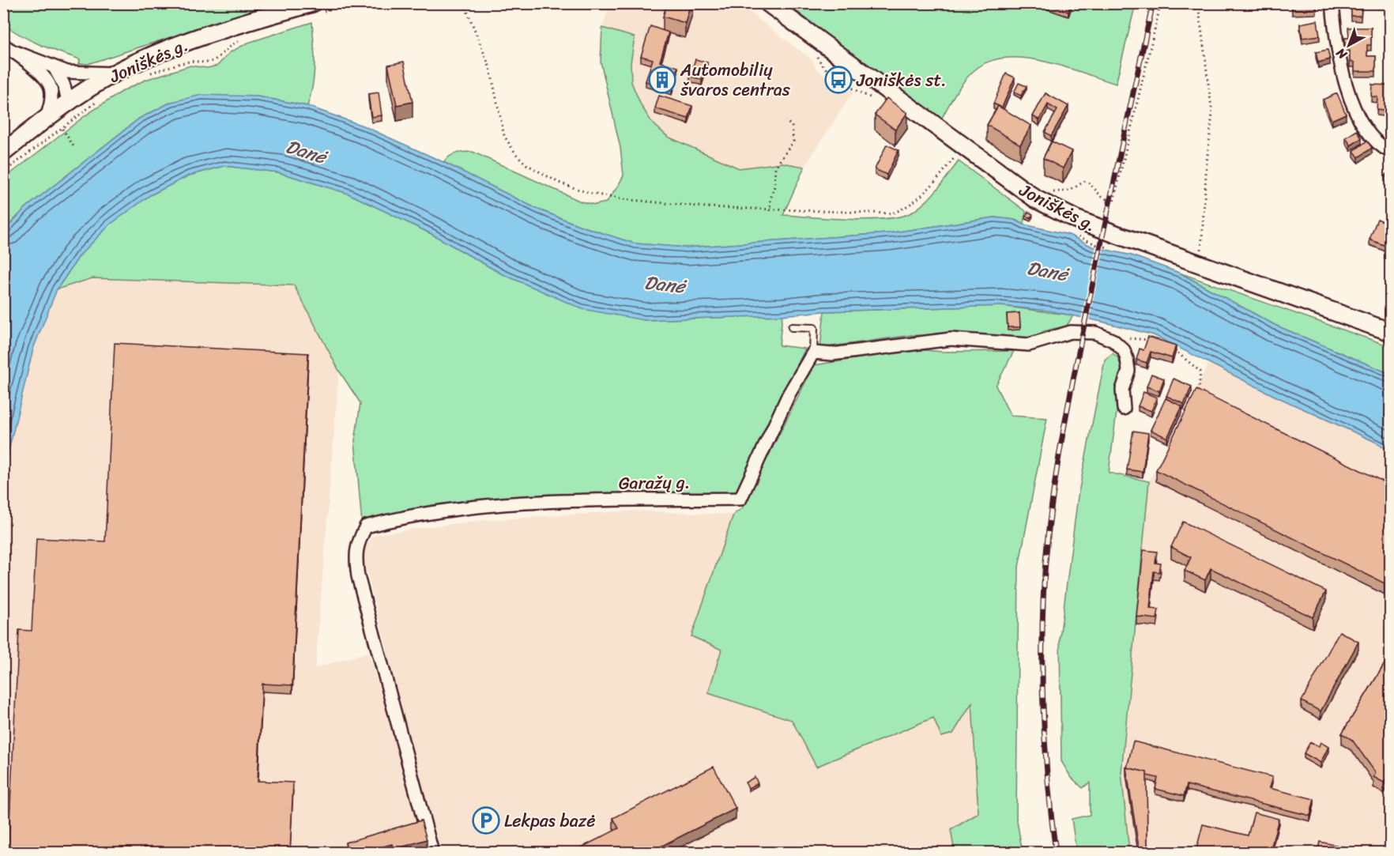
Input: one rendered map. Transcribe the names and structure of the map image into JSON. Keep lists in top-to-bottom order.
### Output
{
  "streets": {
    "main road": ["Joniškės g."],
    "street": ["Garažų g."]
  },
  "water": ["Danė"],
  "places": {
    "building": ["Automobilių švaros centras"],
    "bus stop": ["Joniškės st."],
    "parking": ["Lekpas bazė"]
  },
  "north": "bottom left"
}
